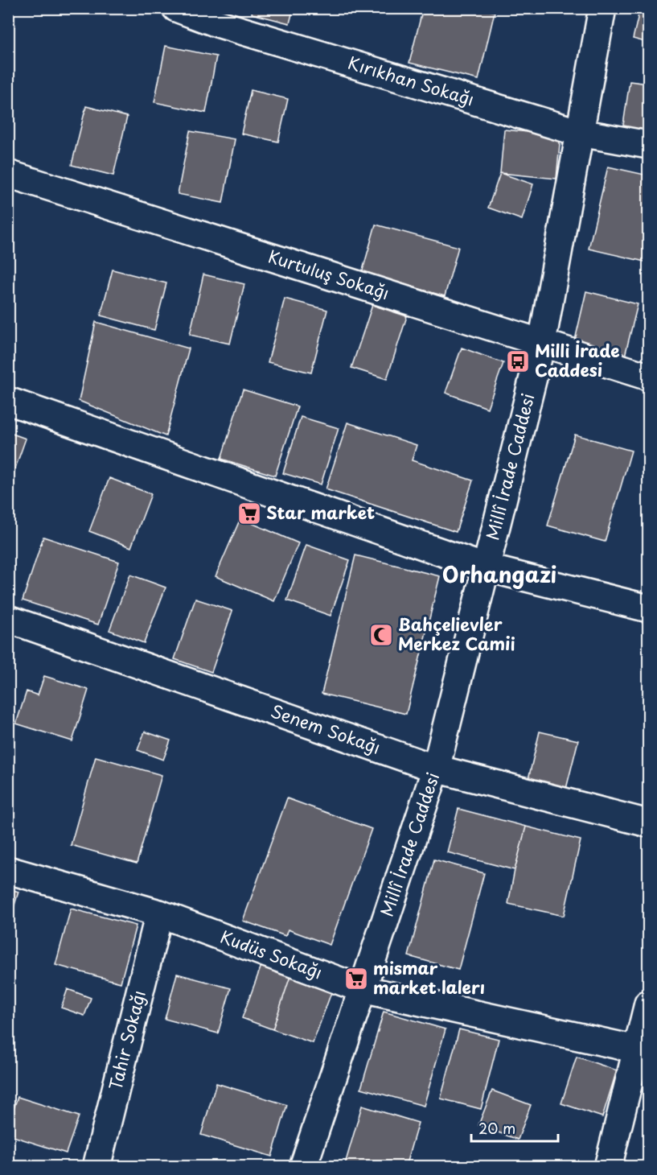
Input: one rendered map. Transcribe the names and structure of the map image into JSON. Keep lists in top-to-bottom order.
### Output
{
  "streets": {
    "street": [
      "Kırıkhan Sokağı",
      "Kurtuluş Sokağı",
      "Millî İrade Caddesi",
      "Senem Sokağı",
      "Kudüs Sokağı",
      "Tahir Sokağı"
    ]
  },
  "crossings": [
    ["Kırıkhan Sokağı", "Millî İrade Caddesi"],
    ["Kurtuluş Sokağı", "Millî İrade Caddesi"],
    ["Millî İrade Caddesi", "Senem Sokağı"],
    ["Millî İrade Caddesi", "Kudüs Sokağı"],
    ["Kudüs Sokağı", "Tahir Sokağı"]
  ],
  "districts": ["Orhangazi"],
  "places": {
    "bus stop": ["Milli İrade Caddesi"],
    "supermarket": ["Star market", "mismar market lalerı"],
    "mosque": ["Bahçelievler Merkez Camii"]
  },
  "scale_bar": "20 m"
}
